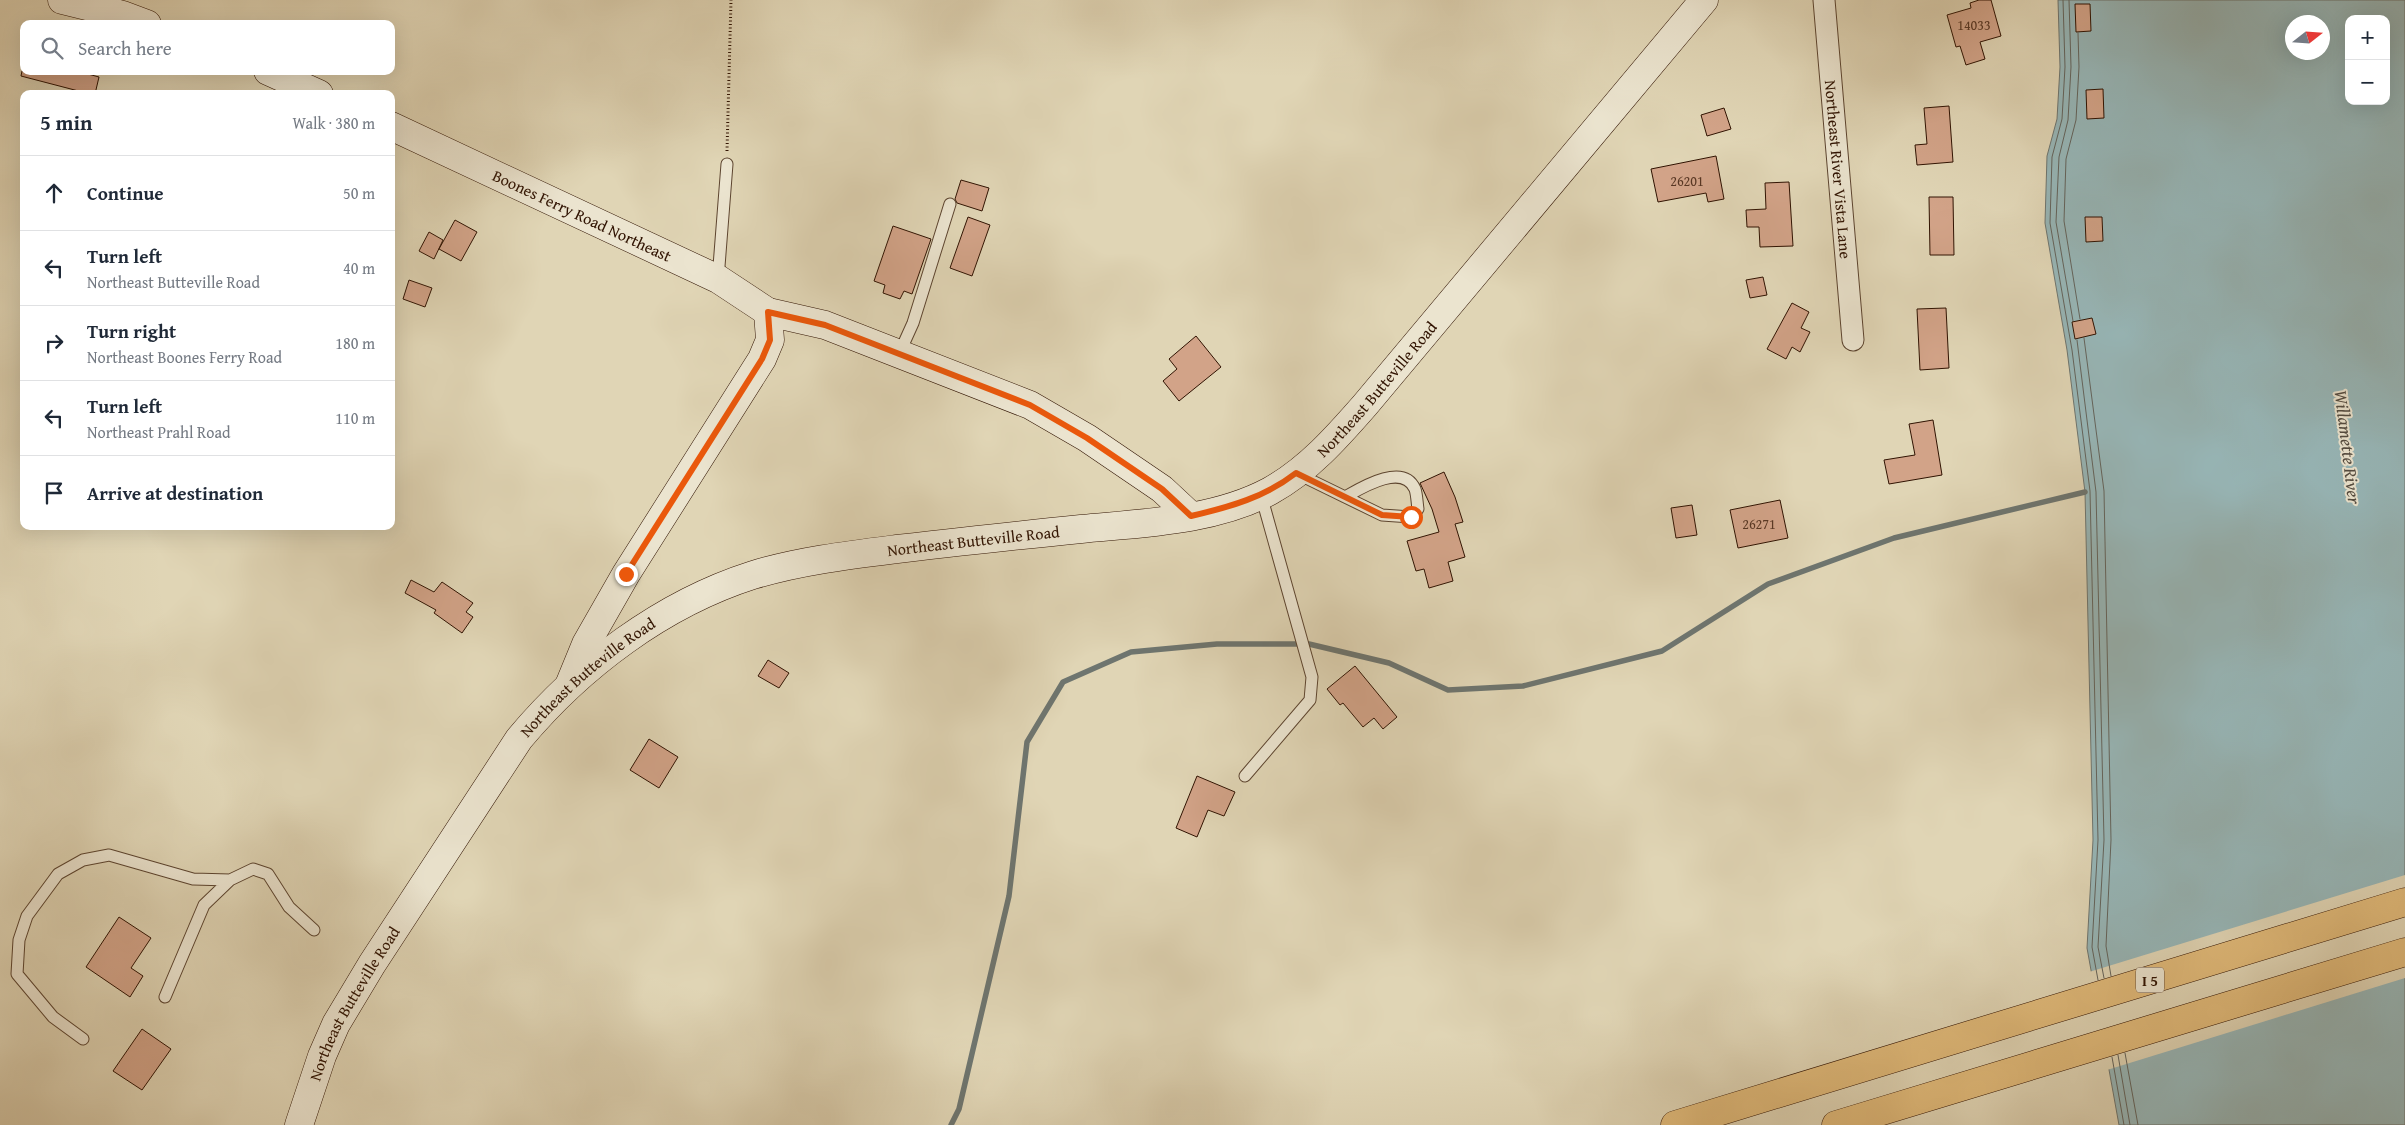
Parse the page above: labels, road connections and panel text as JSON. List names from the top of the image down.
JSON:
{
  "streets": {
    "highway": ["I 5"],
    "street": ["Northeast River Vista Lane", "Boones Ferry Road Northeast", "Northeast Butteville Road"]
  },
  "water": ["Willamette River"],
  "house_numbers": ["14033", "26201", "26271"],
  "north": "right",
  "page": {
    "map_buttons": ["+", "−"],
    "search": "Search here",
    "heading": ["5 min", "Walk · 380 m"],
    "list": [
      ["Continue", "50 m"],
      ["Turn left", "Northeast Butteville Road", "40 m"],
      ["Turn right", "Northeast Boones Ferry Road", "180 m"],
      ["Turn left", "Northeast Prahl Road", "110 m"],
      "Arrive at destination"
    ]
  }
}
